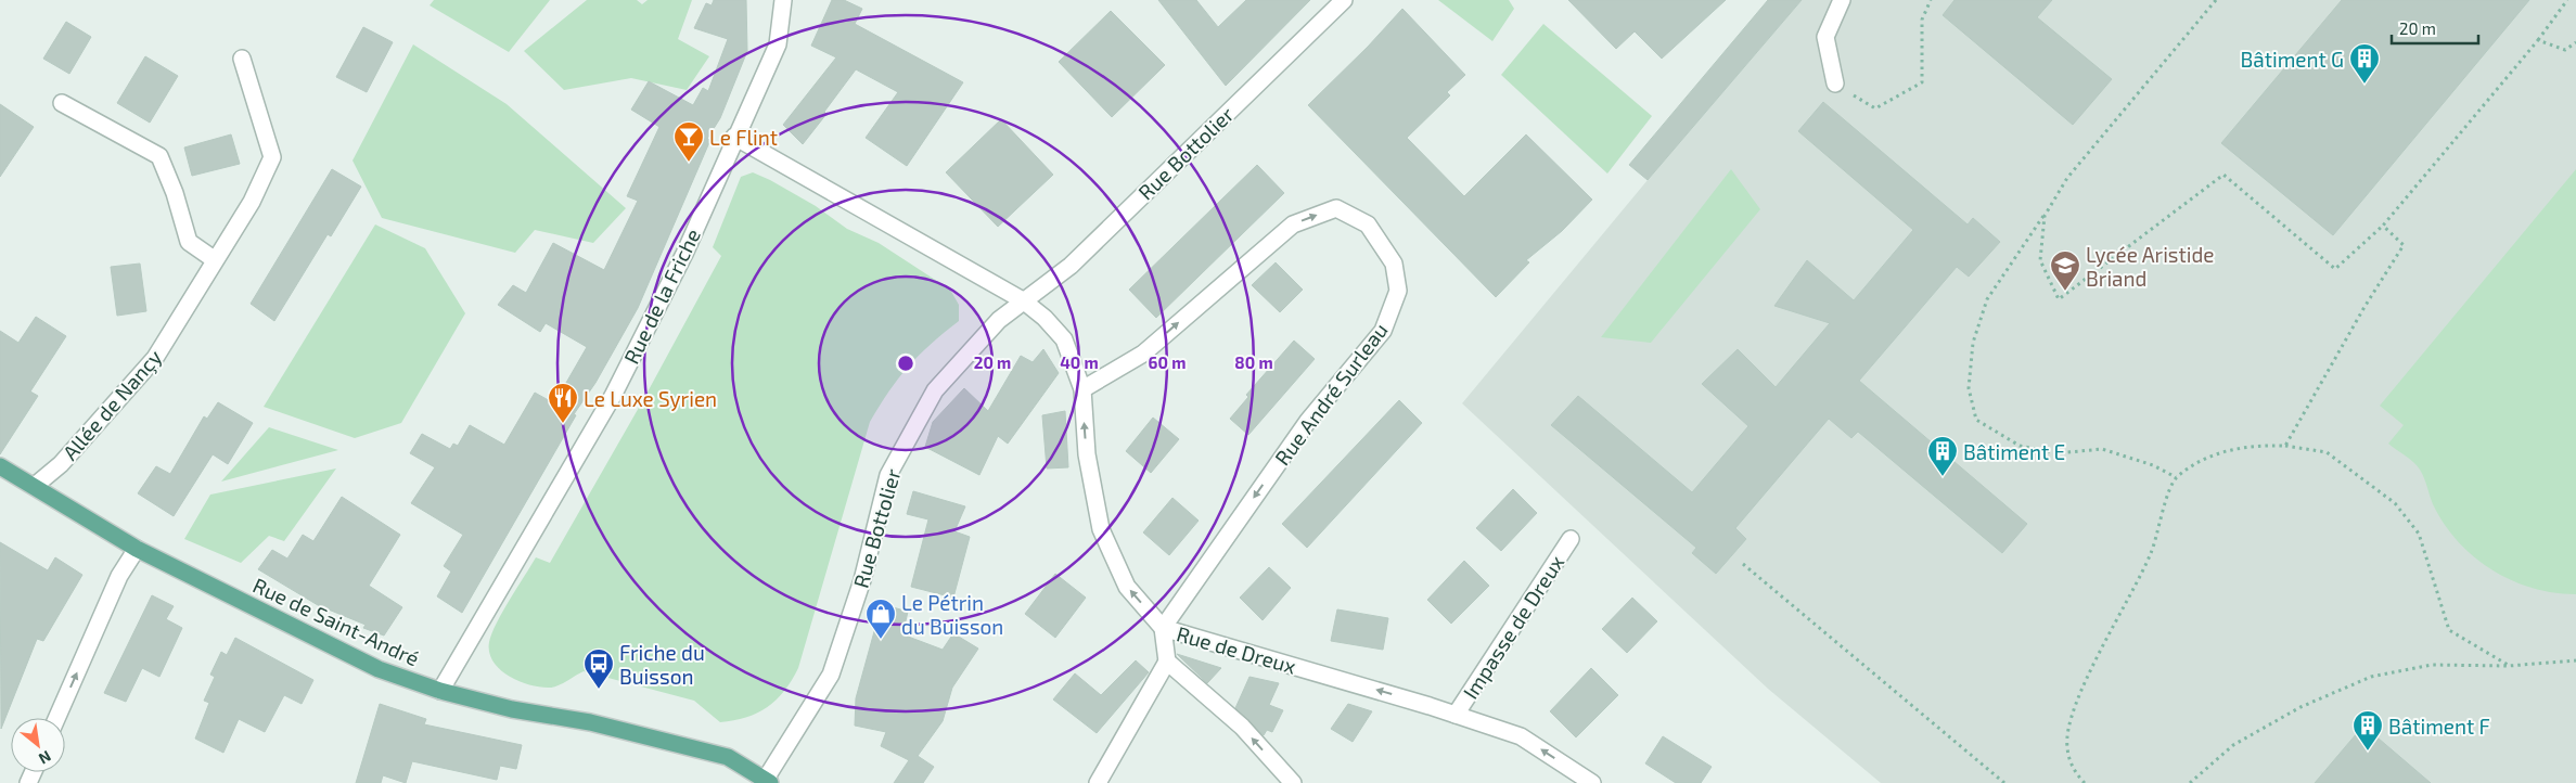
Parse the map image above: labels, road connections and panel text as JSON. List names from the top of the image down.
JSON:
{
  "streets": {
    "main road": ["Rue de Saint-André"],
    "street": [
      "Rue Bottolier",
      "Rue de la Friche",
      "Rue André Surleau",
      "Allée de Nançy",
      "Impasse de Dreux",
      "Rue de Dreux"
    ]
  },
  "crossings": [
    ["Rue Bottolier", "Rue de Saint-André"],
    ["Rue Bottolier", "Rue de Dreux"],
    ["Rue de la Friche", "Rue de Saint-André"],
    ["Rue André Surleau", "Rue de Dreux"],
    ["Allée de Nançy", "Rue de Saint-André"],
    ["Impasse de Dreux", "Rue de Dreux"]
  ],
  "one_way": ["Rue de Dreux"],
  "places": {
    "building": ["Bâtiment G", "Bâtiment E", "Bâtiment F"],
    "bar": ["Le Flint"],
    "school or university": ["Lycée Aristide Briand"],
    "restaurant": ["Le Luxe Syrien"],
    "shop": ["Le Pétrin du Buisson"],
    "bus stop": ["Friche du Buisson"]
  },
  "scale_bar": "20 m",
  "north": "bottom right",
  "rings": [
    "20 m",
    "40 m",
    "60 m",
    "80 m"
  ]
}
